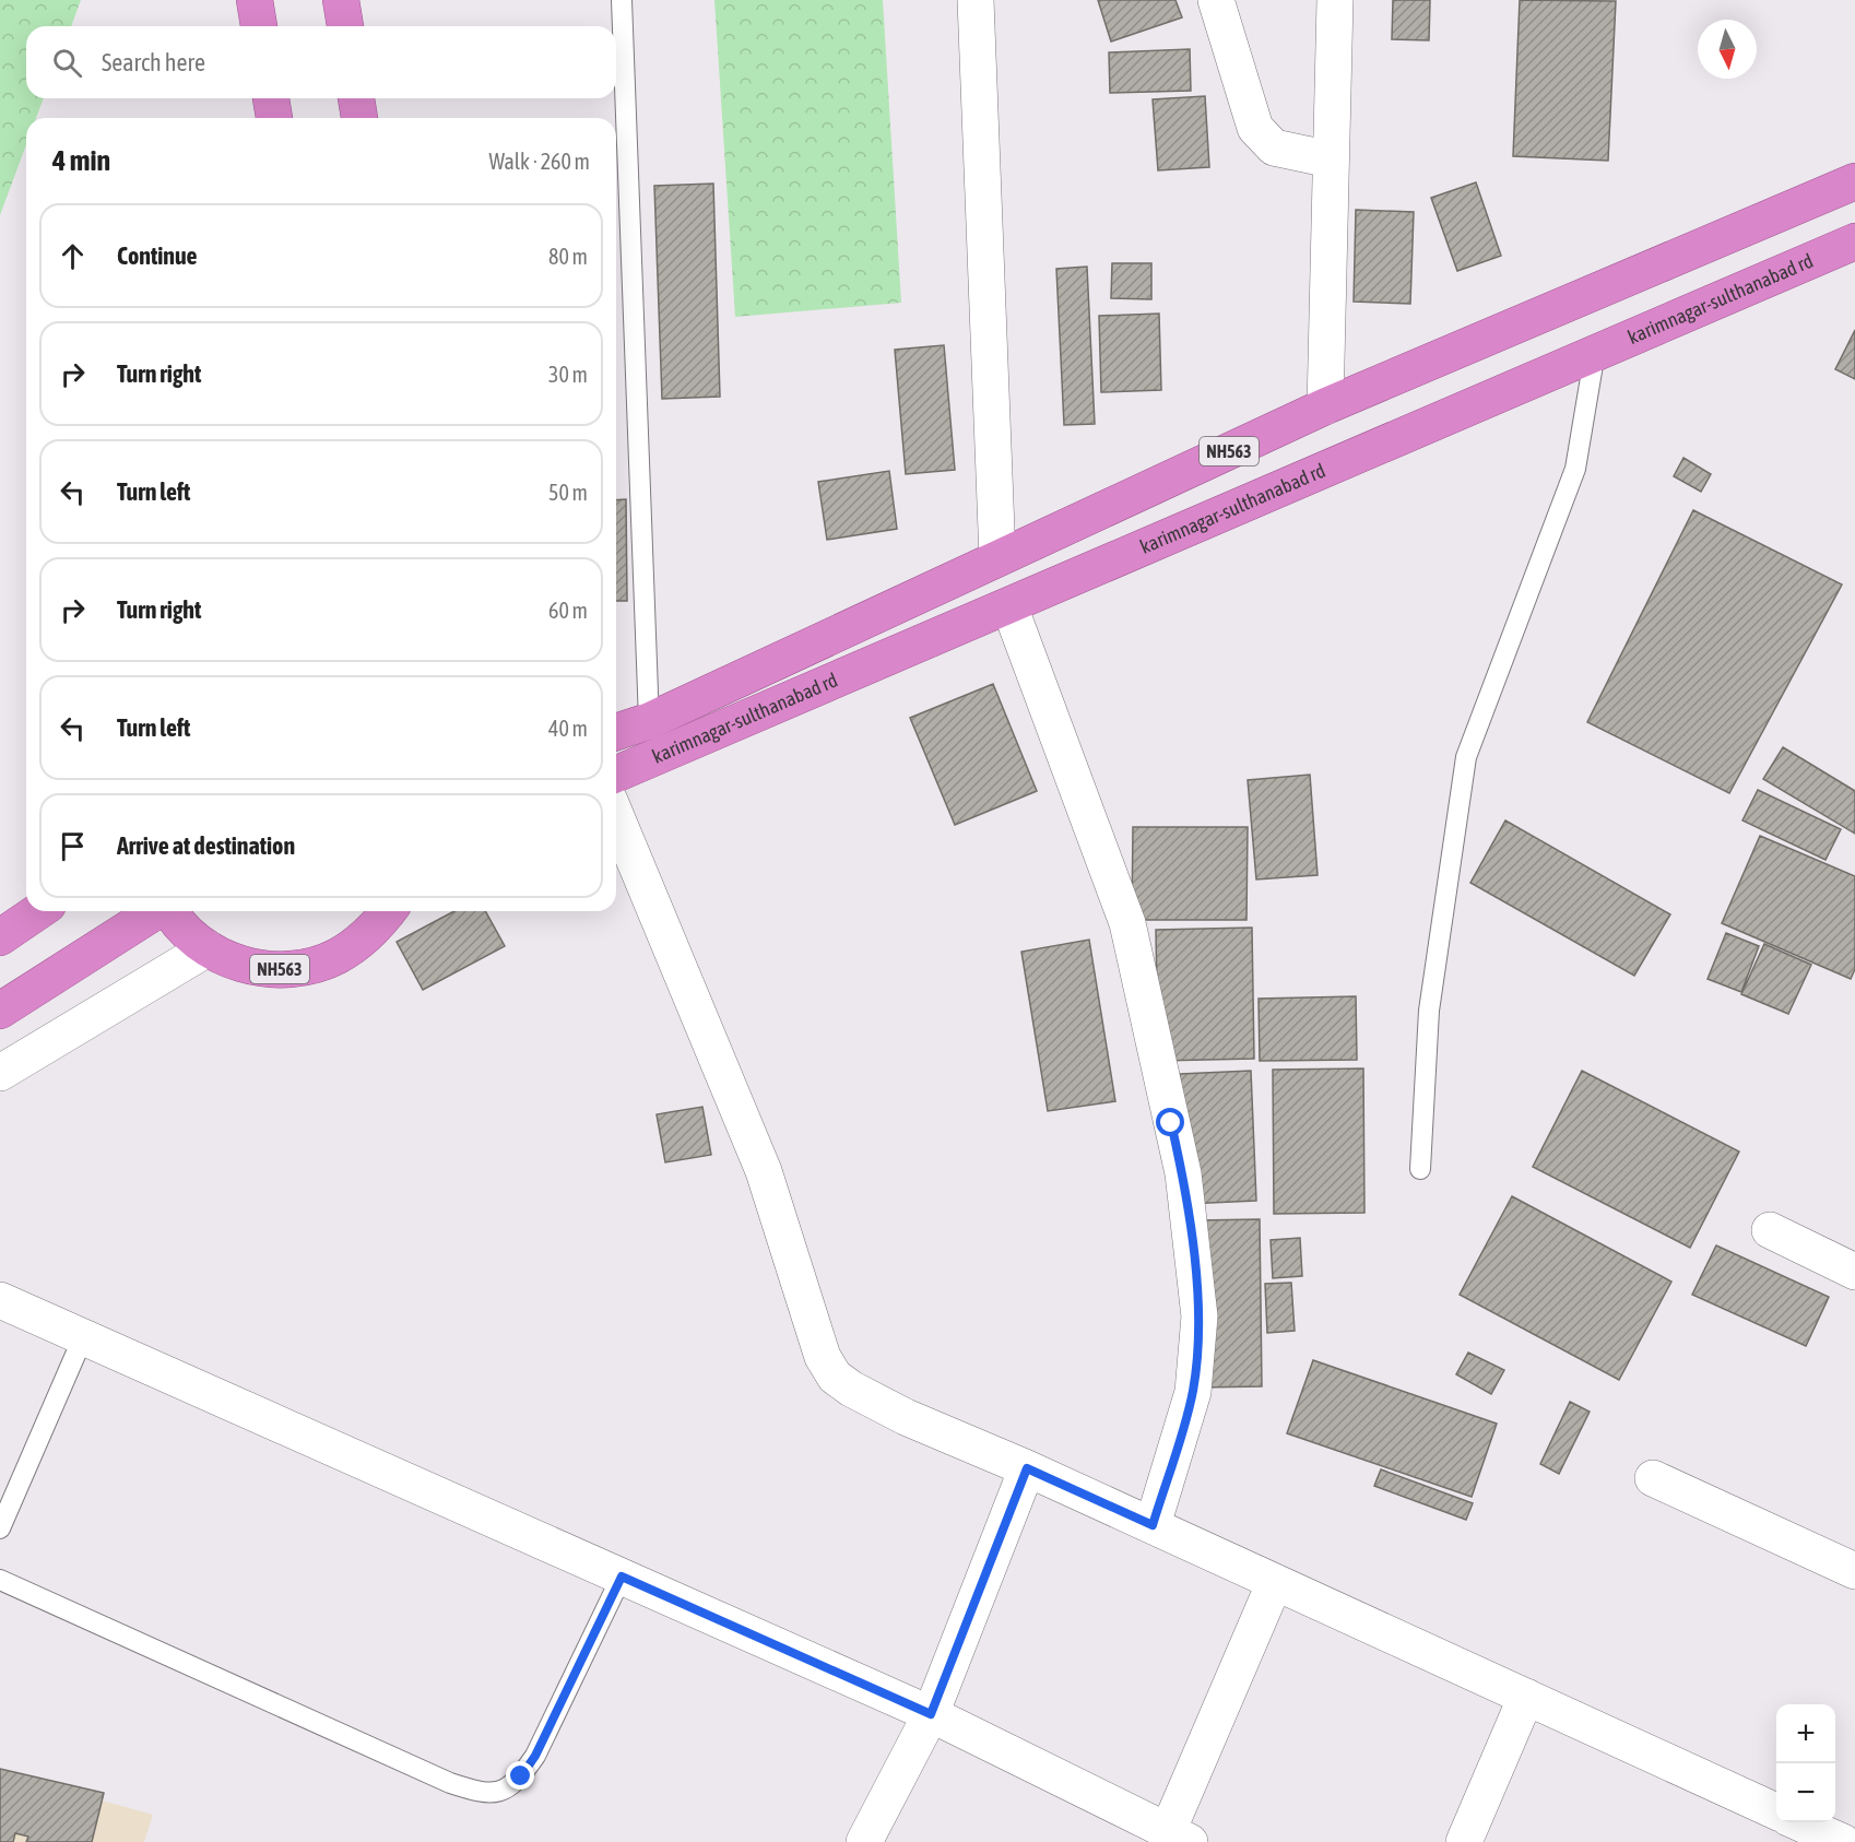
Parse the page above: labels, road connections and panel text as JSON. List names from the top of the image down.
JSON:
{
  "streets": {
    "highway": ["karimnagar-sulthanabad rd", "NH563"]
  },
  "north": "bottom",
  "page": {
    "search": "Search here",
    "heading": ["4 min", "Walk · 260 m"],
    "list": [
      ["Continue", "80 m"],
      ["Turn right", "30 m"],
      ["Turn left", "50 m"],
      ["Turn right", "60 m"],
      ["Turn left", "40 m"],
      "Arrive at destination"
    ],
    "map_buttons": ["+", "−"]
  }
}
